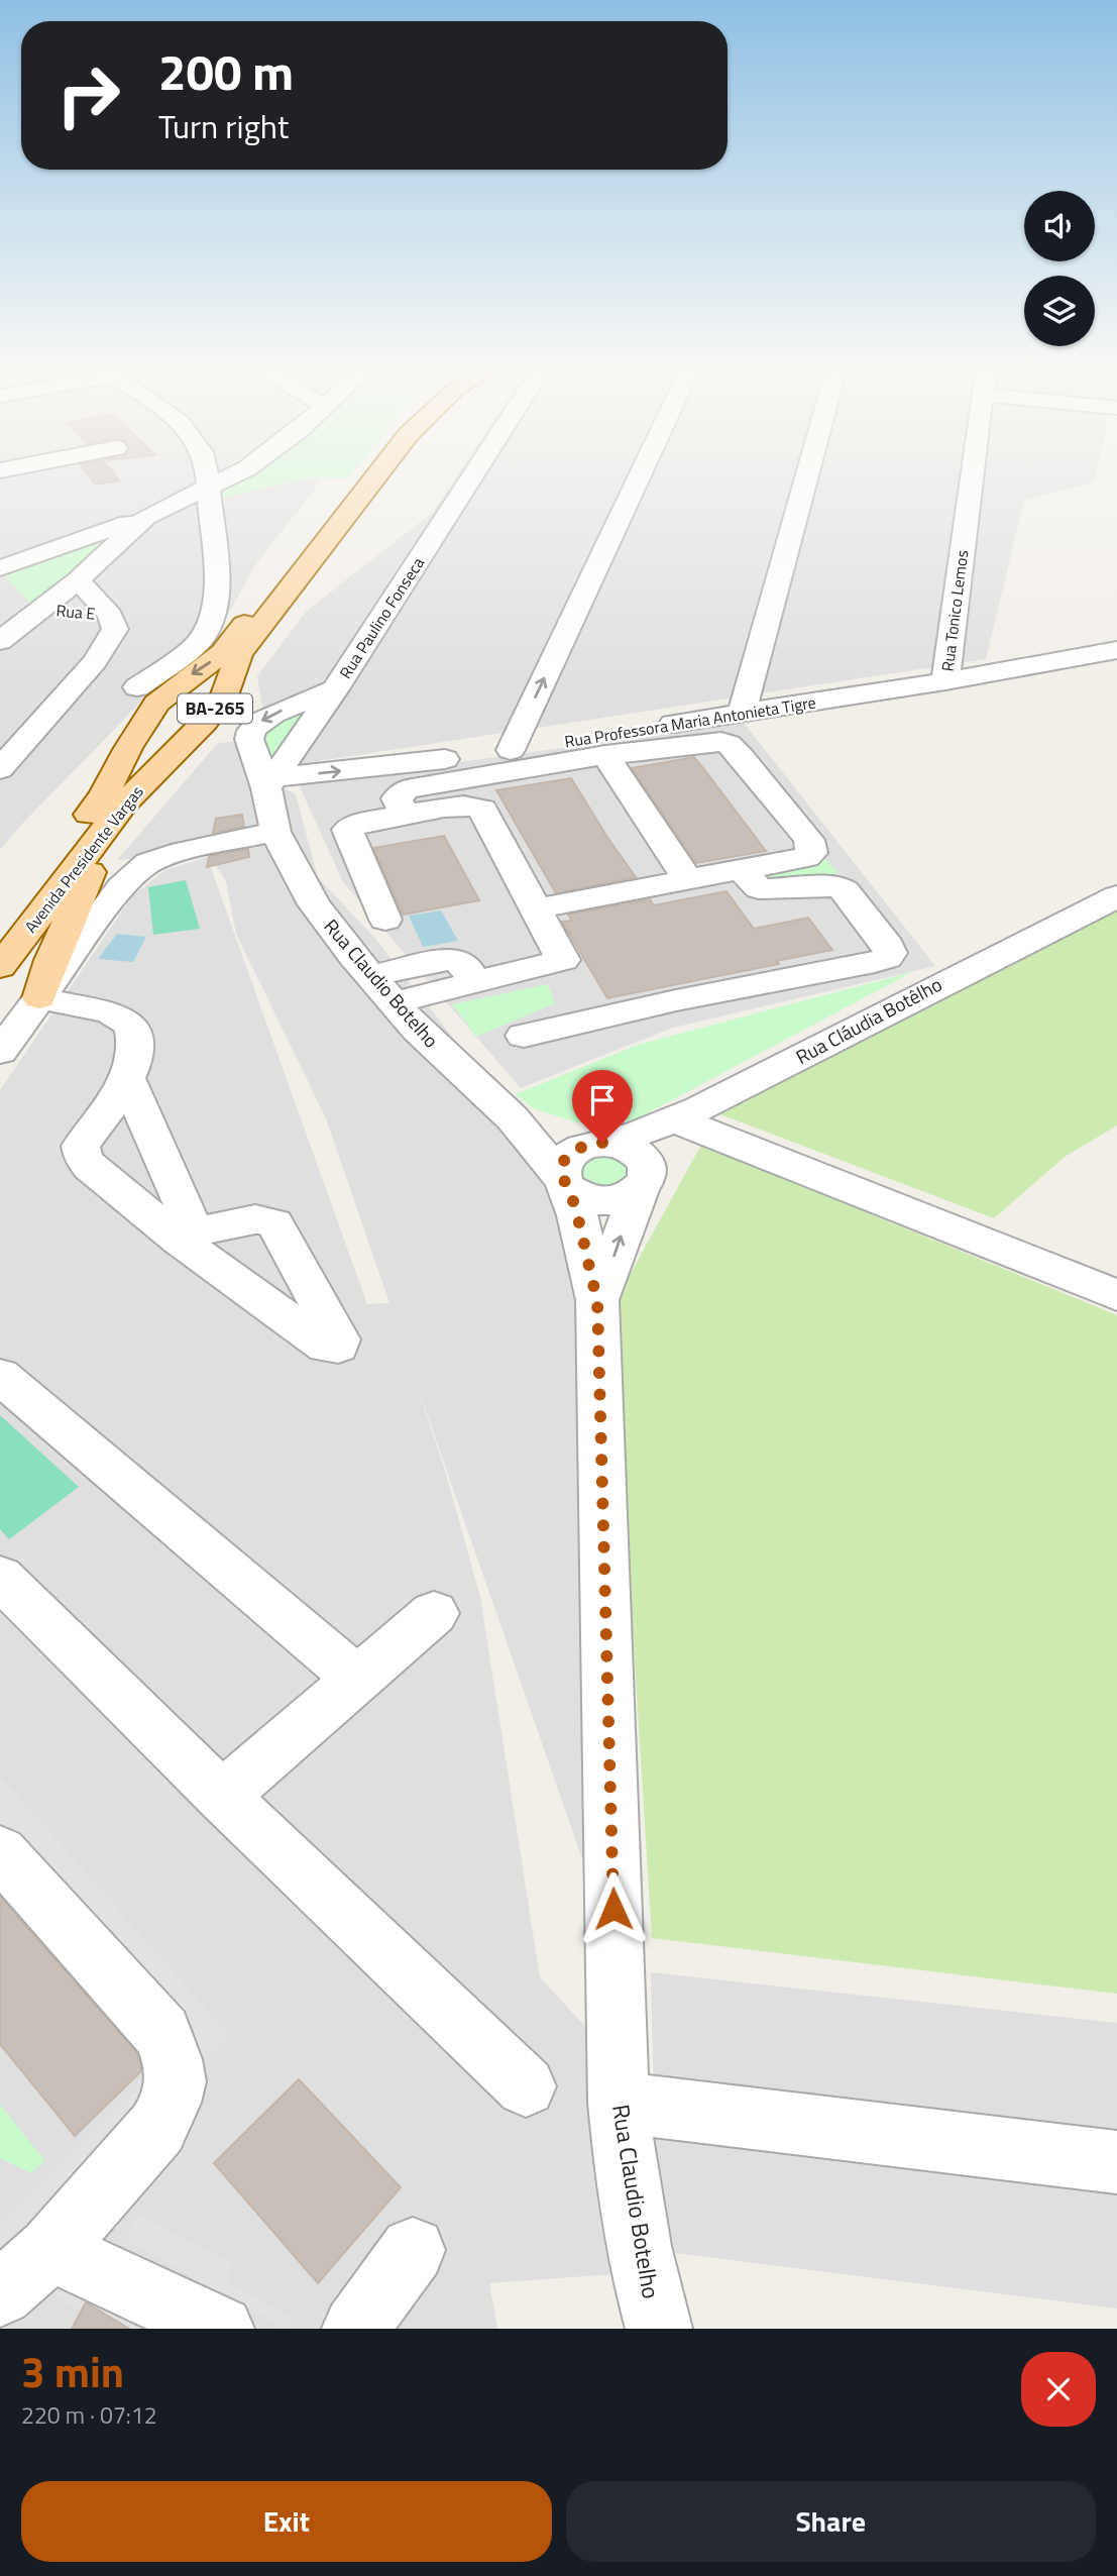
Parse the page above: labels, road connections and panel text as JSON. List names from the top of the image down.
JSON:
{
  "streets": {
    "main road": ["BA-265", "Avenida Presidente Vargas"],
    "street": [
      "Rua Tonico Lemos",
      "Rua E",
      "Rua Paulino Fonseca",
      "Rua Professora Maria Antonieta Tigre",
      "Rua Claudio Botelho",
      "Rua Cláudia Botêlho"
    ]
  },
  "crossings": [
    ["Rua Tonico Lemos", "Rua Professora Maria Antonieta Tigre"],
    ["Rua Paulino Fonseca", "Rua Professora Maria Antonieta Tigre"],
    ["Rua Paulino Fonseca", "Rua Claudio Botelho"],
    ["Rua Professora Maria Antonieta Tigre", "Rua Claudio Botelho"],
    ["Rua Claudio Botelho", "Rua Cláudia Botêlho"]
  ],
  "page": {
    "turn": ["200 m", "Turn right"],
    "heading": ["3 min", "220 m · 07:12"],
    "buttons": ["Exit", "Share"]
  }
}
